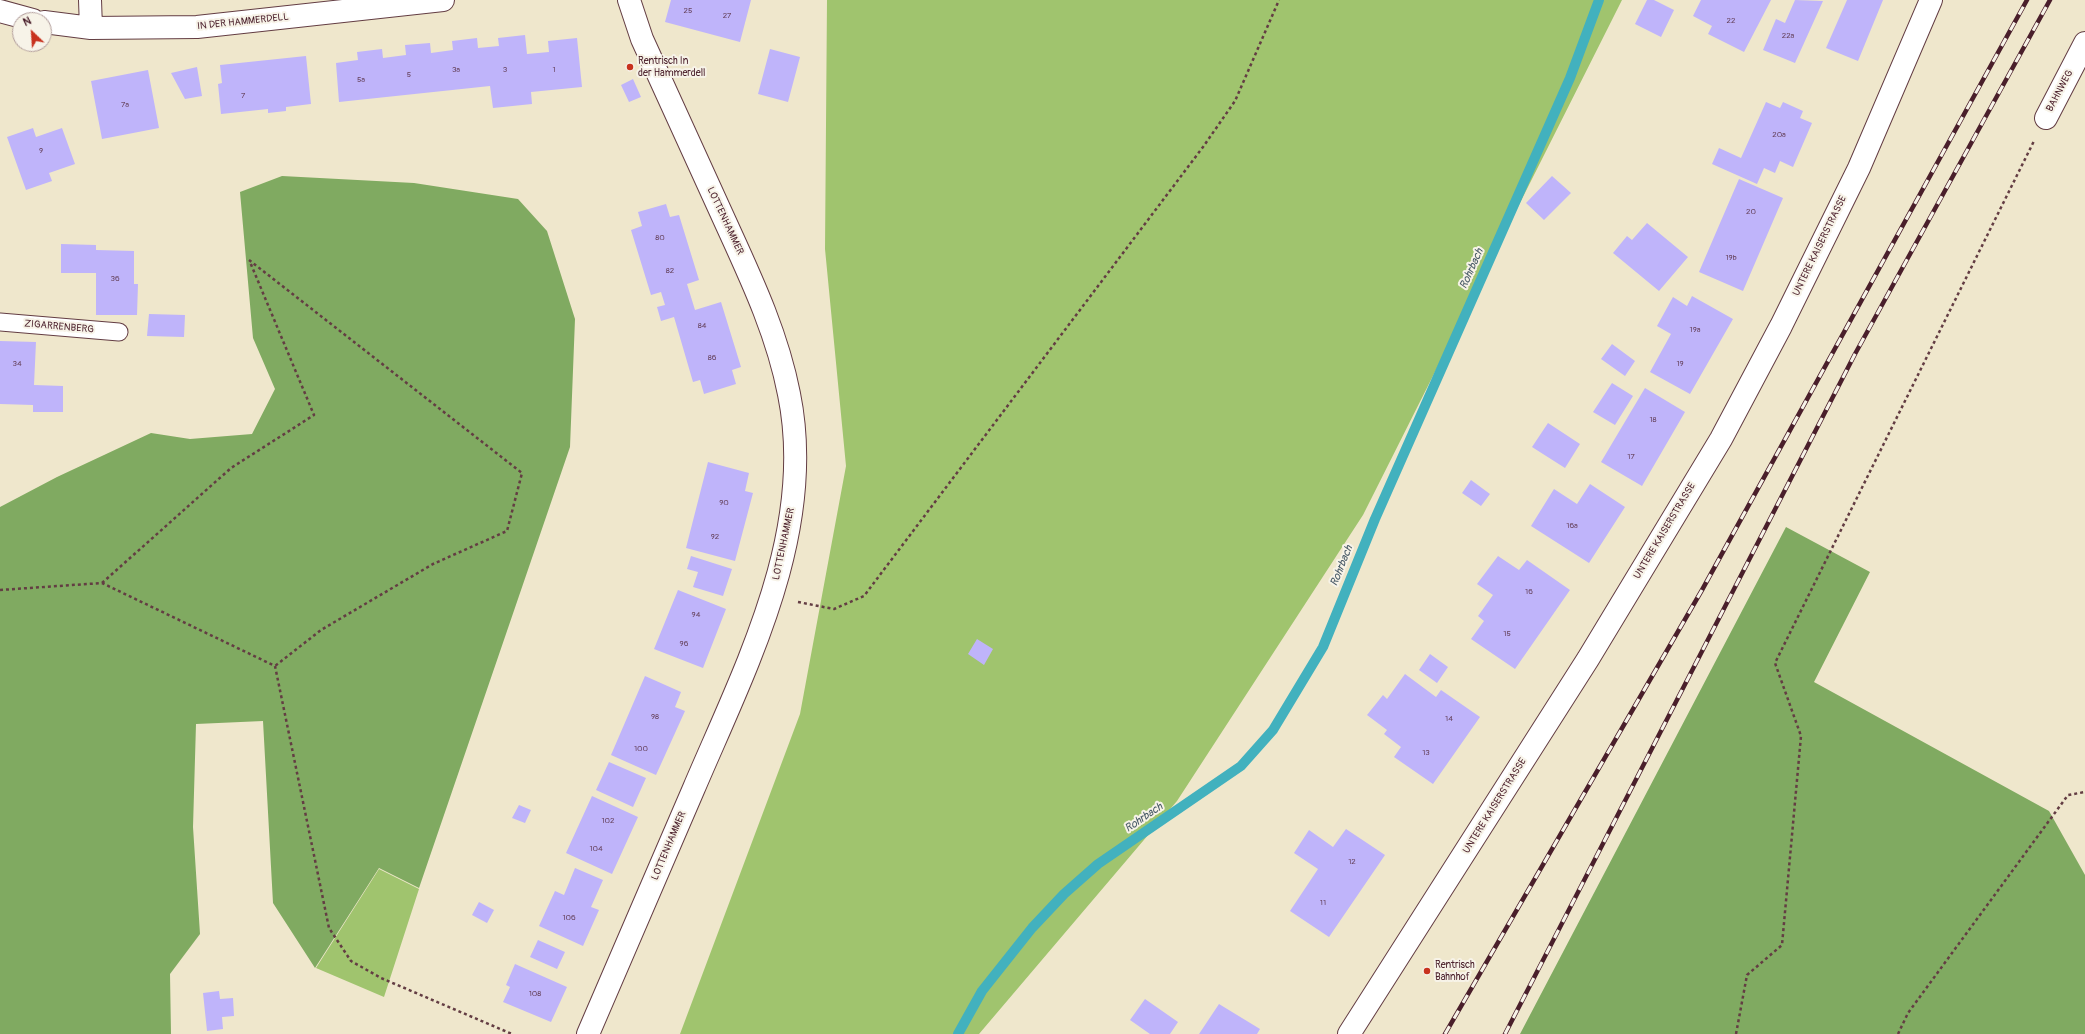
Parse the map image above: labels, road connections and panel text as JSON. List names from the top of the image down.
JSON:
{
  "streets": {
    "street": [
      "IN DER HAMMERDELL",
      "BAHNWEG",
      "LOTTENHAMMER",
      "UNTERE KAISERSTRASSE"
    ],
    "lane": ["ZIGARRENBERG"]
  },
  "water": ["Rohrbach"],
  "places": ["Rentrisch In der Hammerdell", "Rentrisch Bahnhof"],
  "house_numbers": [
    "25",
    "27",
    "22",
    "22a",
    "3a",
    "3",
    "1",
    "5",
    "5a",
    "7",
    "7a",
    "20a",
    "9",
    "20",
    "80",
    "19b",
    "82",
    "36",
    "84",
    "19a",
    "86",
    "34",
    "19",
    "18",
    "17",
    "90",
    "16a",
    "92",
    "16",
    "94",
    "15",
    "96",
    "98",
    "14",
    "100",
    "13",
    "102",
    "104",
    "12",
    "11",
    "106",
    "108"
  ],
  "north": "top left"
}
